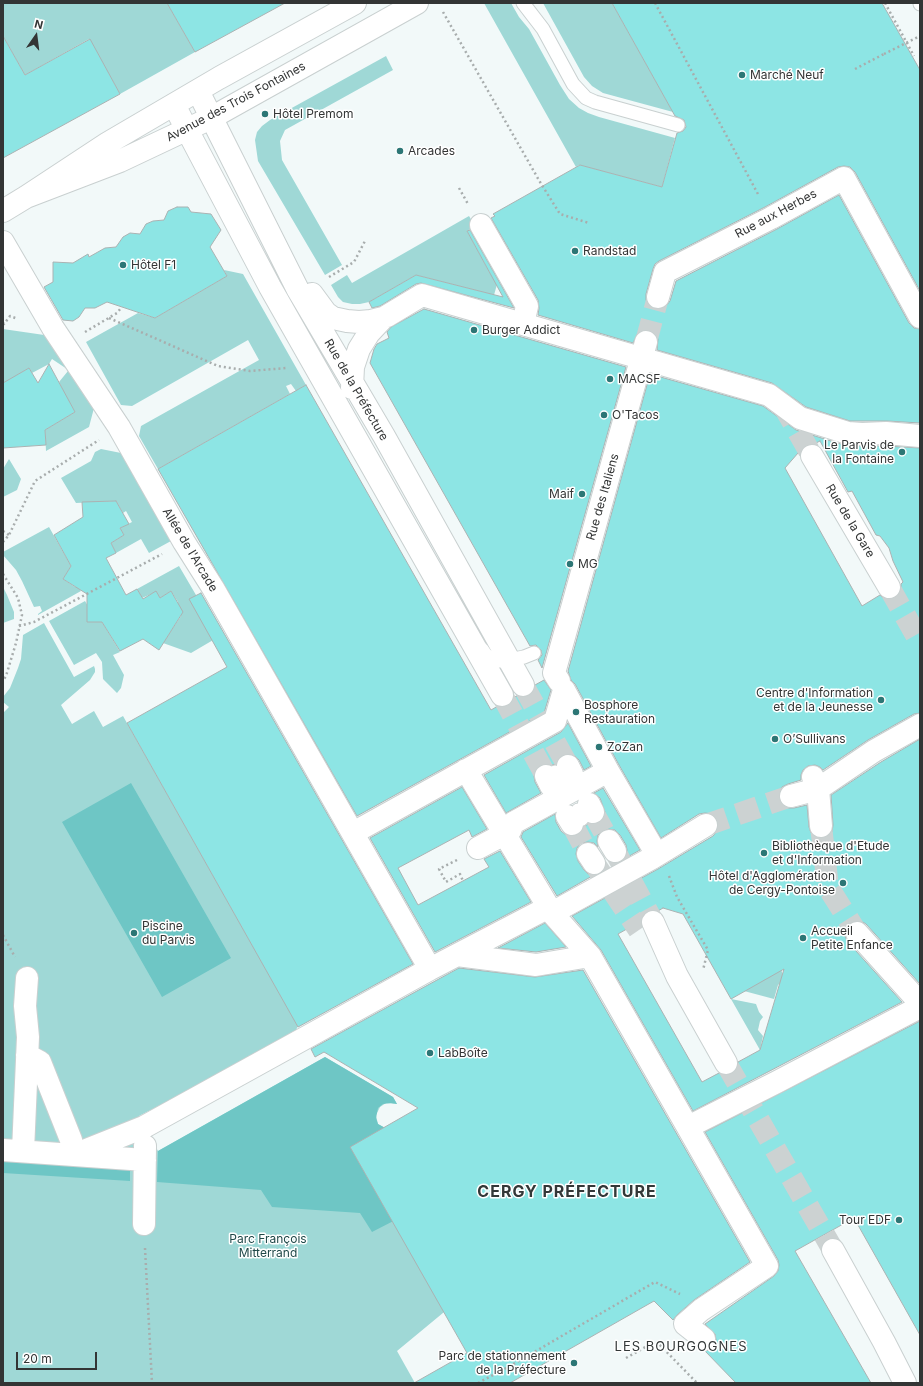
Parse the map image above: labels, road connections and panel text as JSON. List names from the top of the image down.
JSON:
{
  "streets": {
    "street": [
      "Avenue des Trois Fontaines",
      "Rue aux Herbes",
      "Rue de la Préfecture",
      "Rue des Italiens",
      "Rue de la Gare",
      "Allée de l'Arcade"
    ]
  },
  "crossings": [
    ["Avenue des Trois Fontaines", "Rue de la Préfecture"]
  ],
  "districts": ["CERGY PRÉFECTURE", "LES BOURGOGNES"],
  "parks": ["Parc François Mitterrand"],
  "places": [
    "Marché Neuf",
    "Hôtel Premom",
    "Arcades",
    "Randstad",
    "Hôtel F1",
    "Burger Addict",
    "MACSF",
    "O'Tacos",
    "Le Parvis de la Fontaine",
    "Maif",
    "MG",
    "Centre d'Information et de la Jeunesse",
    "Bosphore Restauration",
    "O’Sullivans",
    "ZoZan",
    "Bibliothèque d'Etude et d'Information",
    "Hôtel d'Agglomération de Cergy-Pontoise",
    "Piscine du Parvis",
    "Accueil Petite Enfance",
    "LabBoîte",
    "Tour EDF",
    "Parc de stationnement de la Préfecture"
  ],
  "scale_bar": "20 m",
  "north": "top"
}
